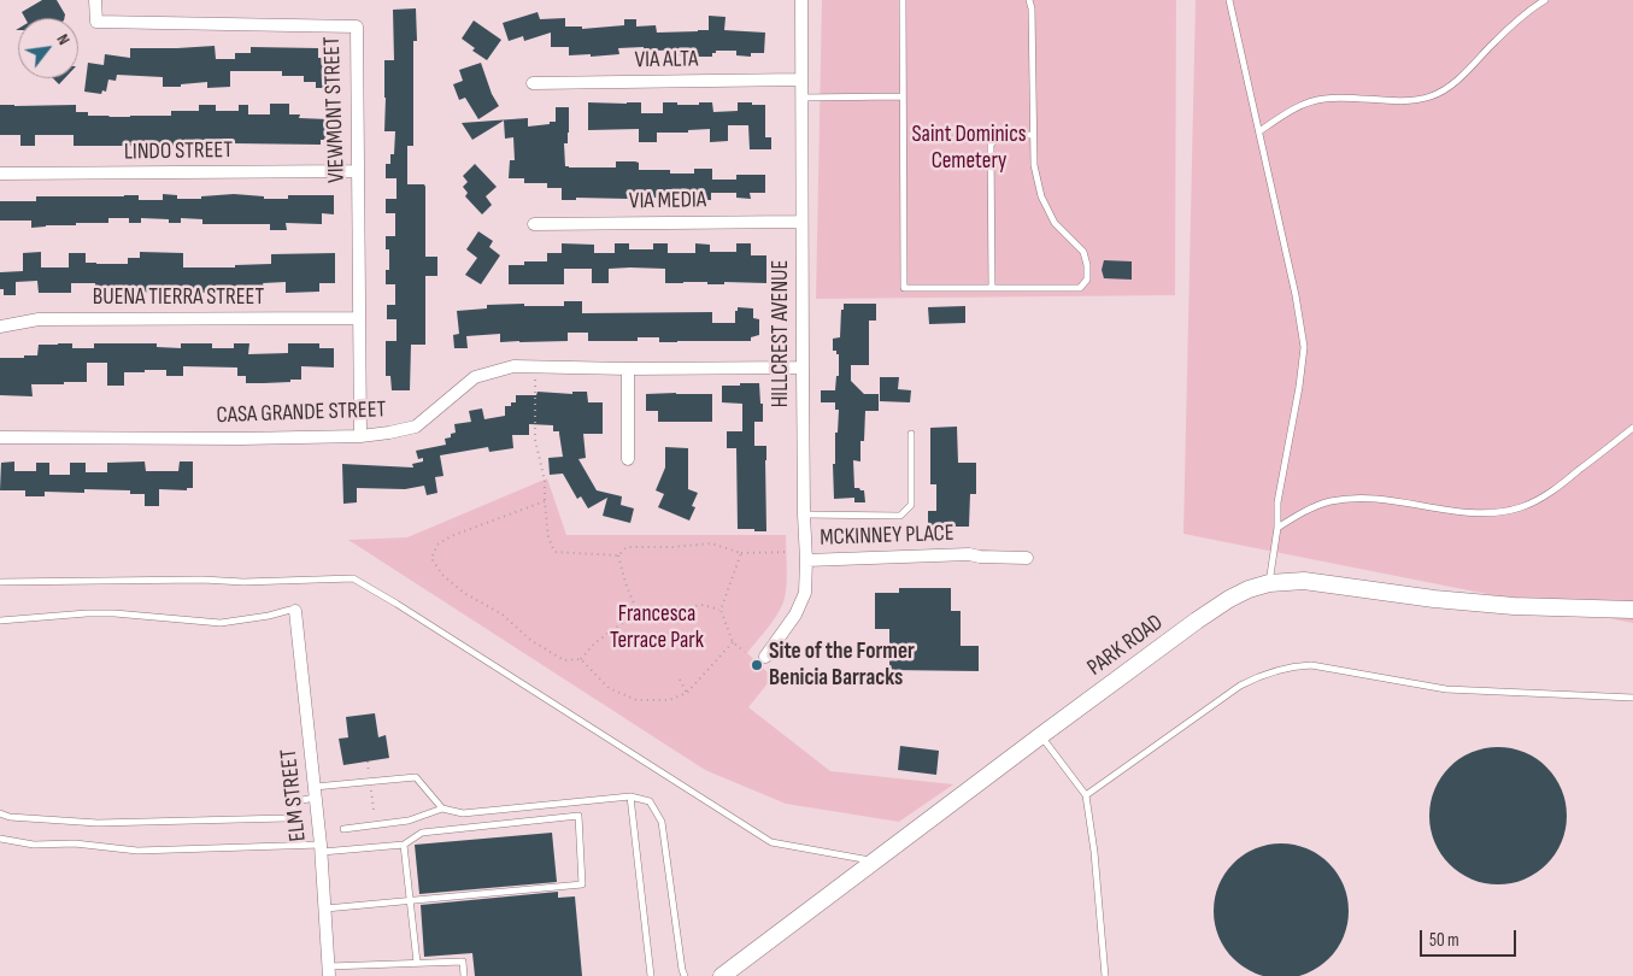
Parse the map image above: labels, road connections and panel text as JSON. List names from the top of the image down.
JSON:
{
  "streets": {
    "street": [
      "VIA ALTA",
      "VIEWMONT STREET",
      "LINDO STREET",
      "VIA MEDIA",
      "BUENA TIERRA STREET",
      "HILLCREST AVENUE",
      "CASA GRANDE STREET",
      "MCKINNEY PLACE",
      "PARK ROAD",
      "ELM STREET"
    ]
  },
  "crossings": [
    ["VIA ALTA", "HILLCREST AVENUE"],
    ["VIEWMONT STREET", "LINDO STREET"],
    ["VIEWMONT STREET", "BUENA TIERRA STREET"],
    ["VIEWMONT STREET", "CASA GRANDE STREET"],
    ["VIA MEDIA", "HILLCREST AVENUE"],
    ["HILLCREST AVENUE", "CASA GRANDE STREET"],
    ["HILLCREST AVENUE", "MCKINNEY PLACE"]
  ],
  "parks": ["Saint Dominics Cemetery", "Francesca Terrace Park"],
  "places": ["Site of the Former Benicia Barracks"],
  "scale_bar": "50 m",
  "north": "top right"
}
